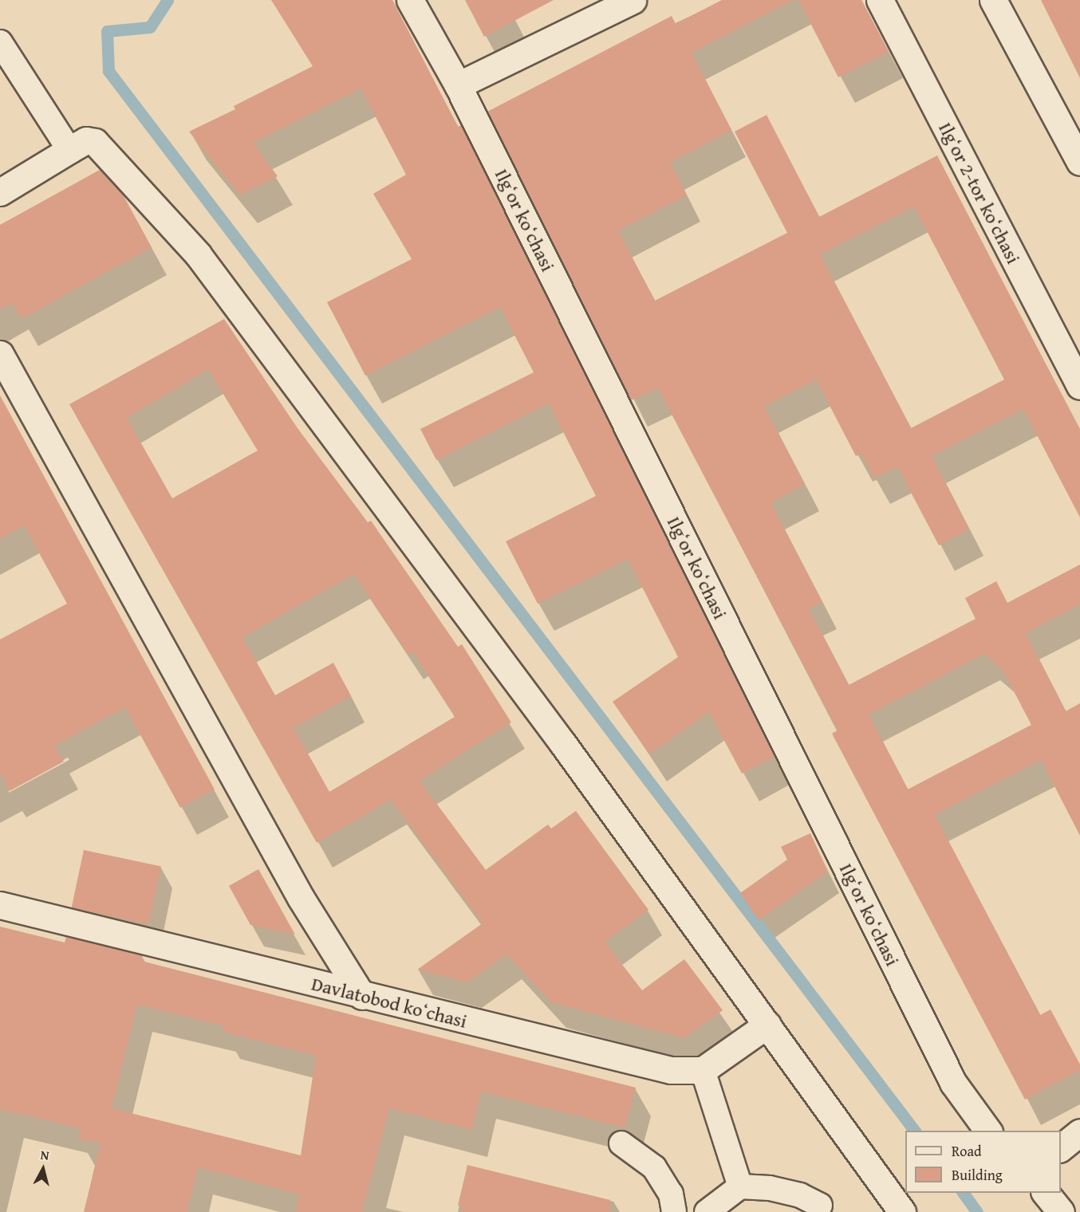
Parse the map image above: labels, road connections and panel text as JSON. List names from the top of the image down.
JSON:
{
  "streets": {
    "street": ["Ilgʻor 2-tor koʻchasi", "Ilgʻor koʻchasi", "Davlatobod koʻchasi"]
  },
  "legend": ["Road", "Building"],
  "north": "top"
}
